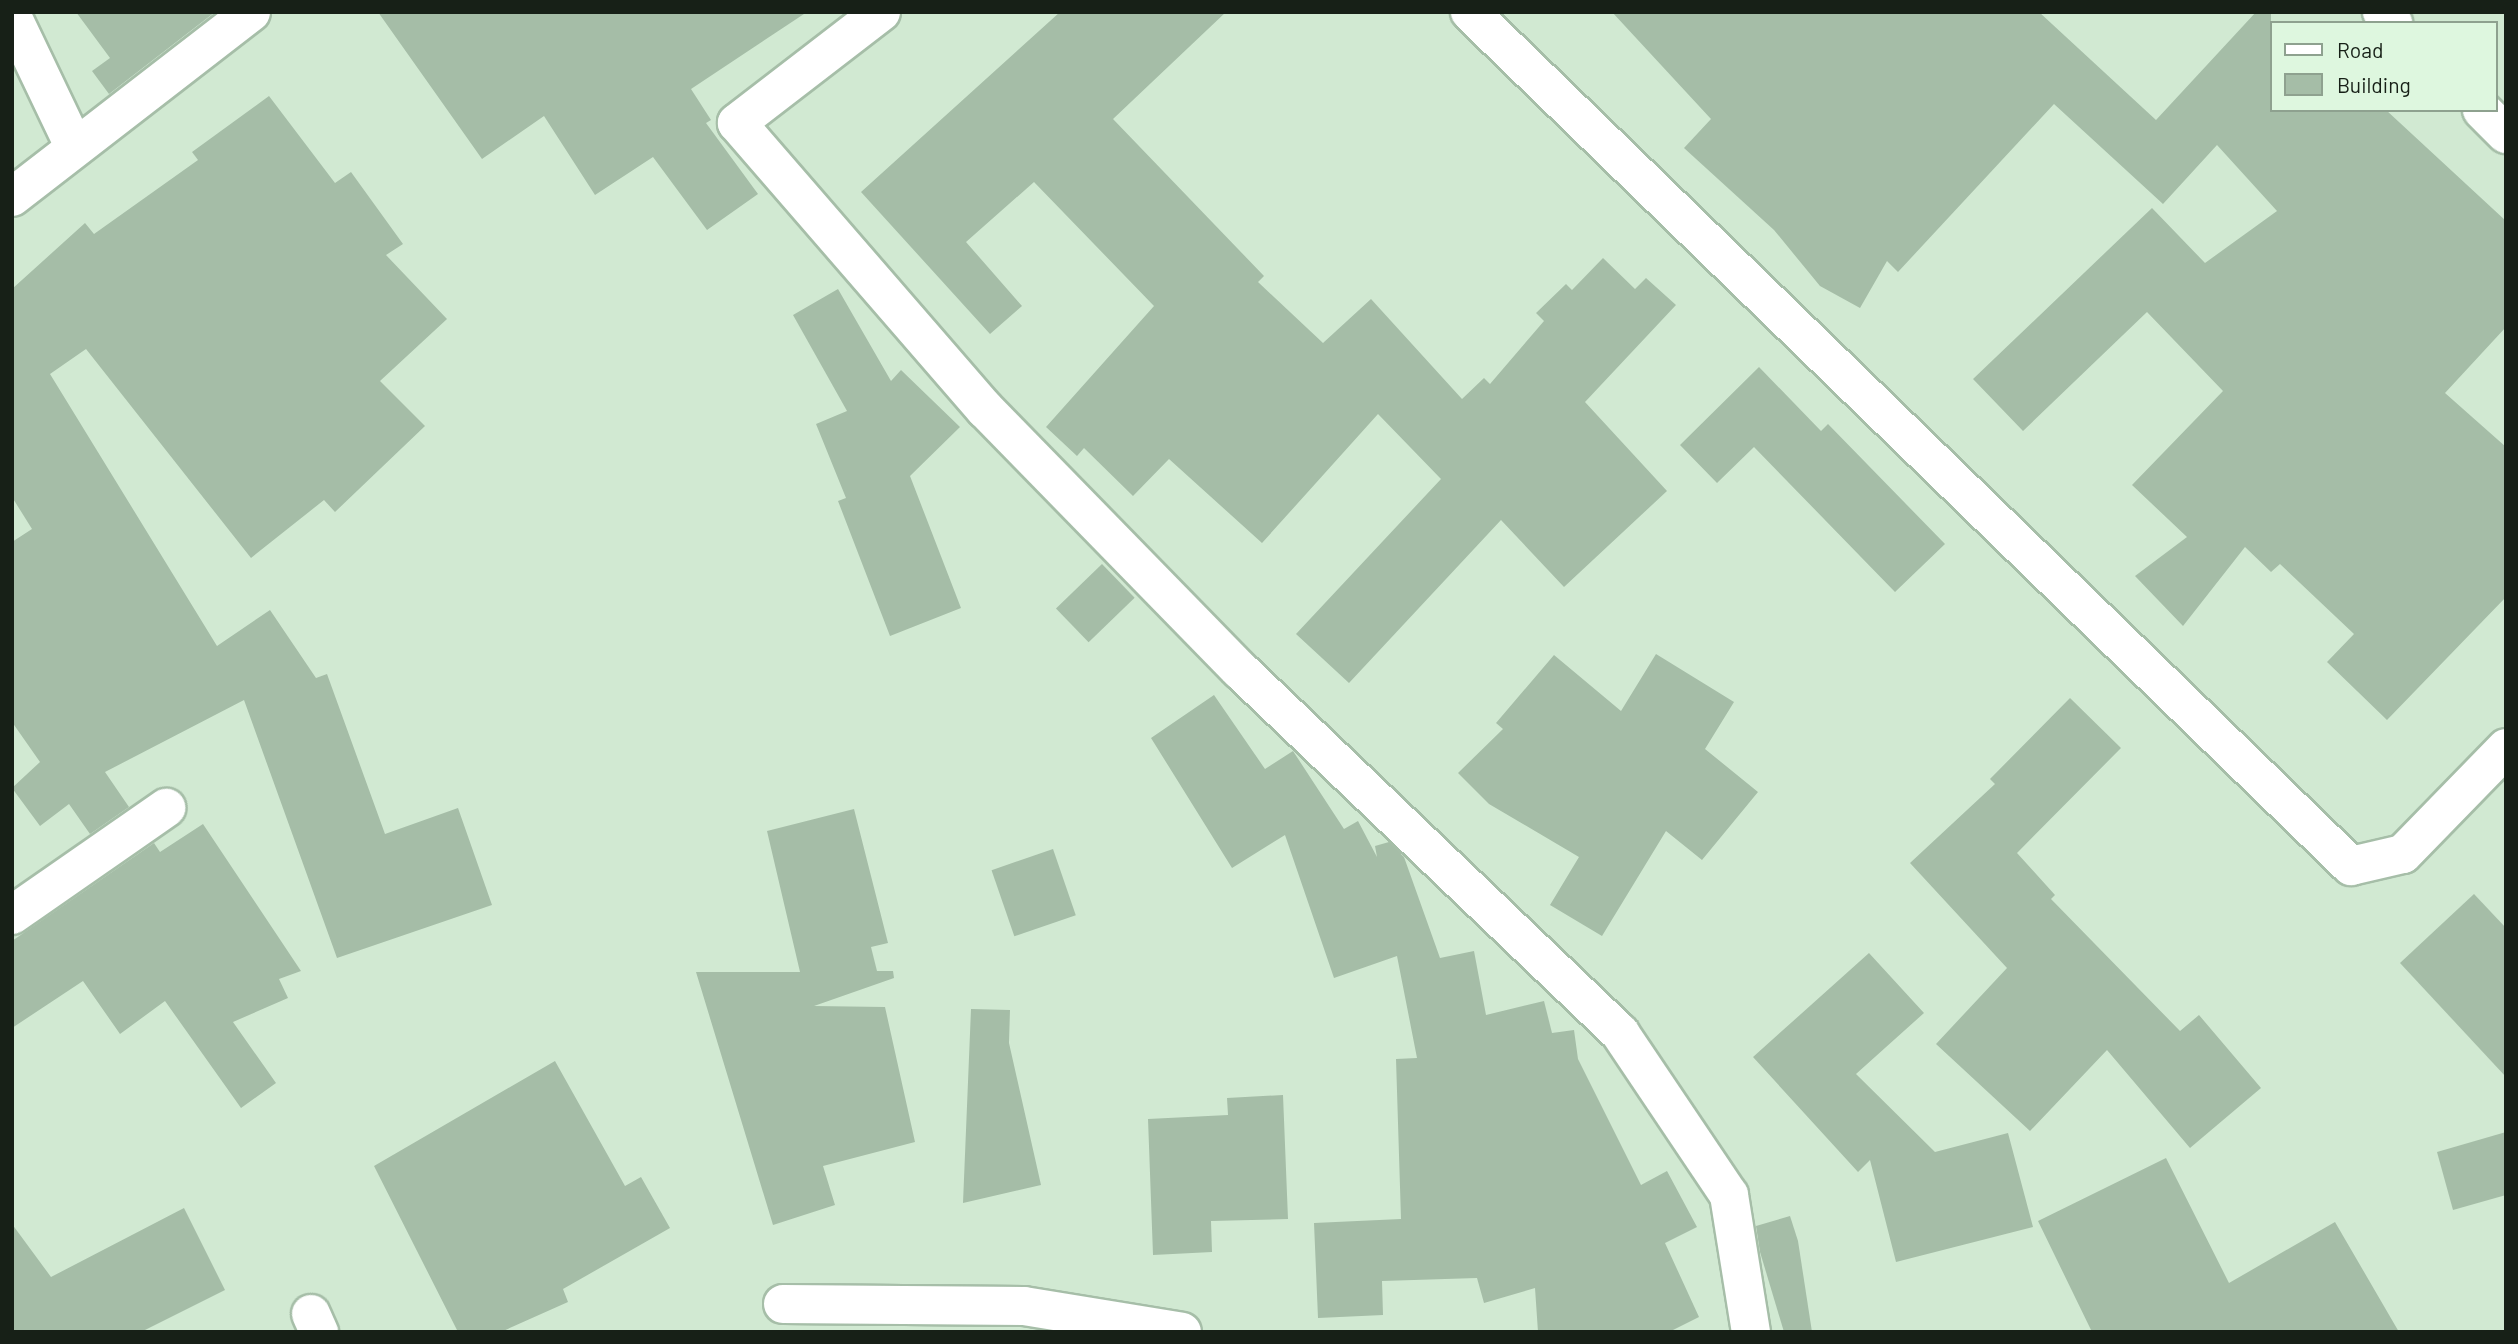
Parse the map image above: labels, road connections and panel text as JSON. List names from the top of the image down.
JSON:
{
  "legend": ["Road", "Building"]
}
